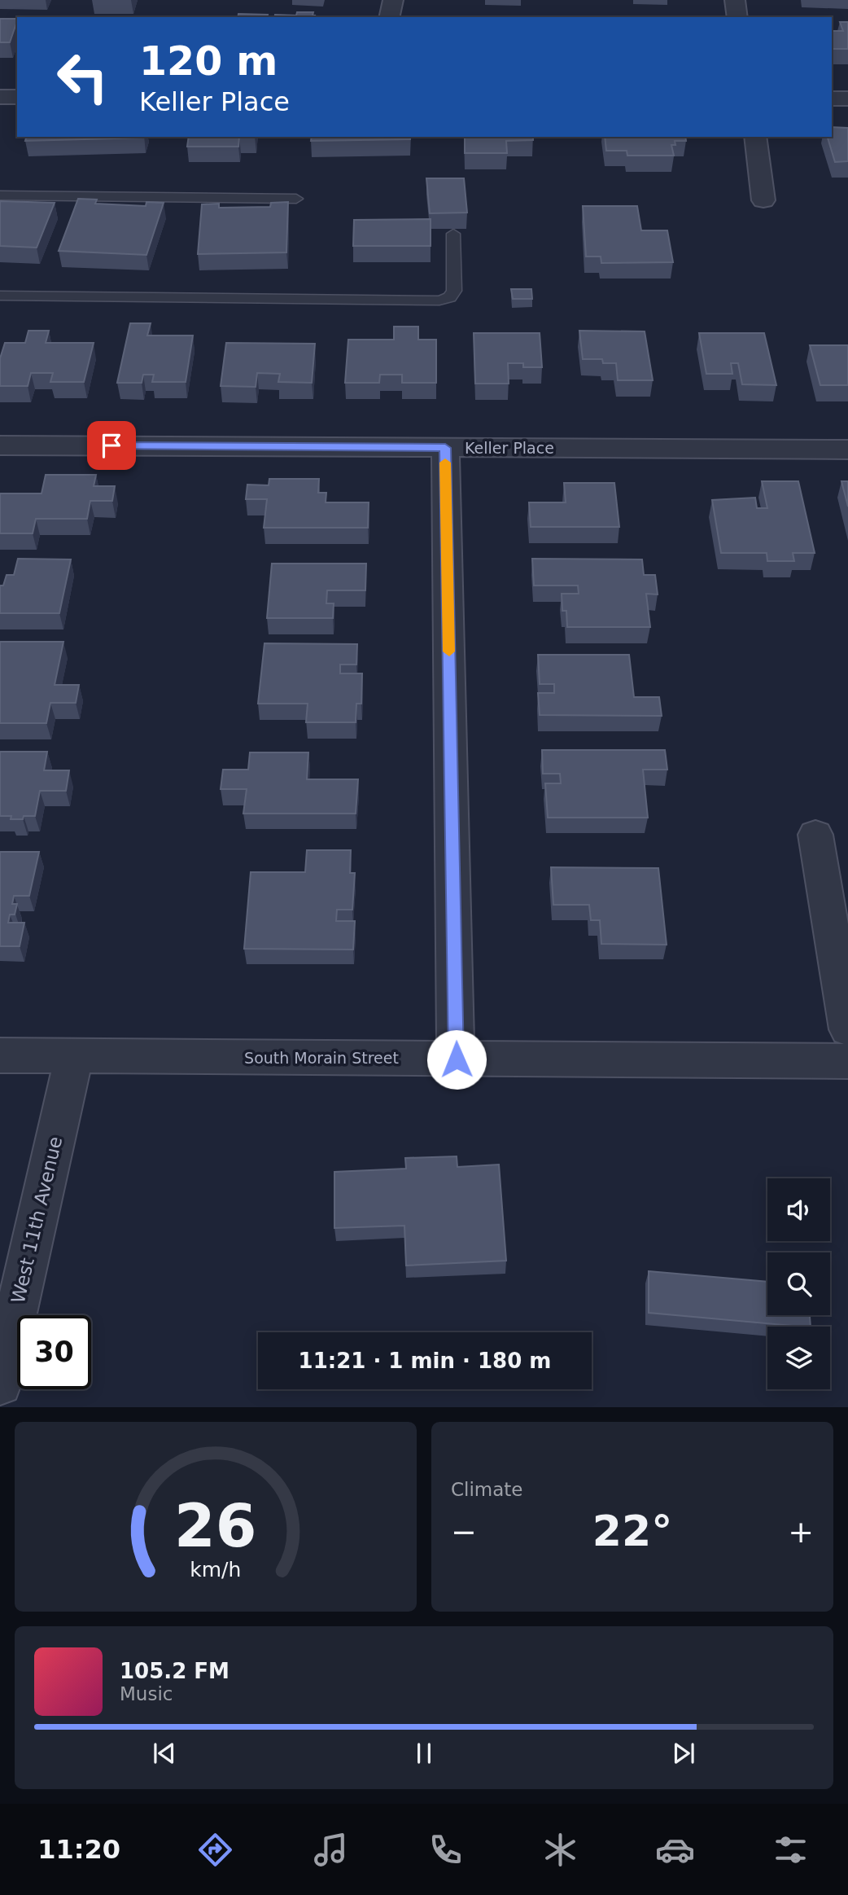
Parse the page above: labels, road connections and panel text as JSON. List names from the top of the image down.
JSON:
{
  "streets": {
    "street": ["Keller Place", "South Morain Street", "West 11th Avenue"]
  },
  "crossings": [
    ["South Morain Street", "West 11th Avenue"]
  ],
  "page": {
    "turn": ["120 m", "Keller Place"],
    "limit": "30",
    "trip": "11:21 · 1 min · 180 m",
    "tile": "Climate",
    "heat": ["−", "22°", "+"],
    "song": ["105.2 FM", "Music"],
    "tabs": "11:20",
    "gauge": ["26", "km/h"]
  }
}
